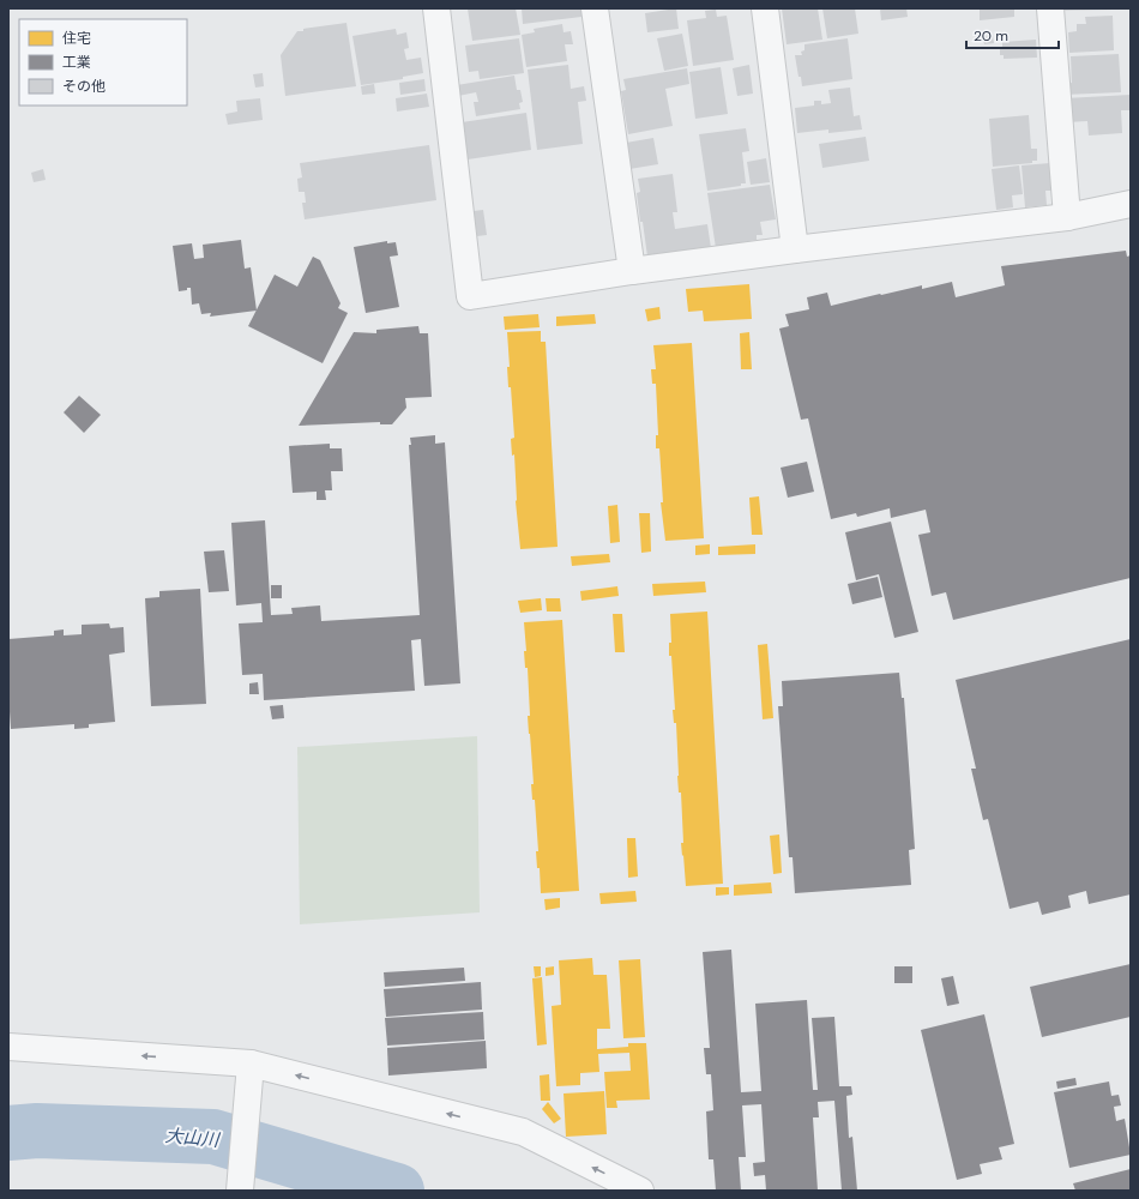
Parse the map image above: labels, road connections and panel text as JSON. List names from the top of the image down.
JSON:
{
  "water": ["大山川"],
  "legend": ["住宅", "工業", "その他"],
  "scale_bar": "20 m"
}
